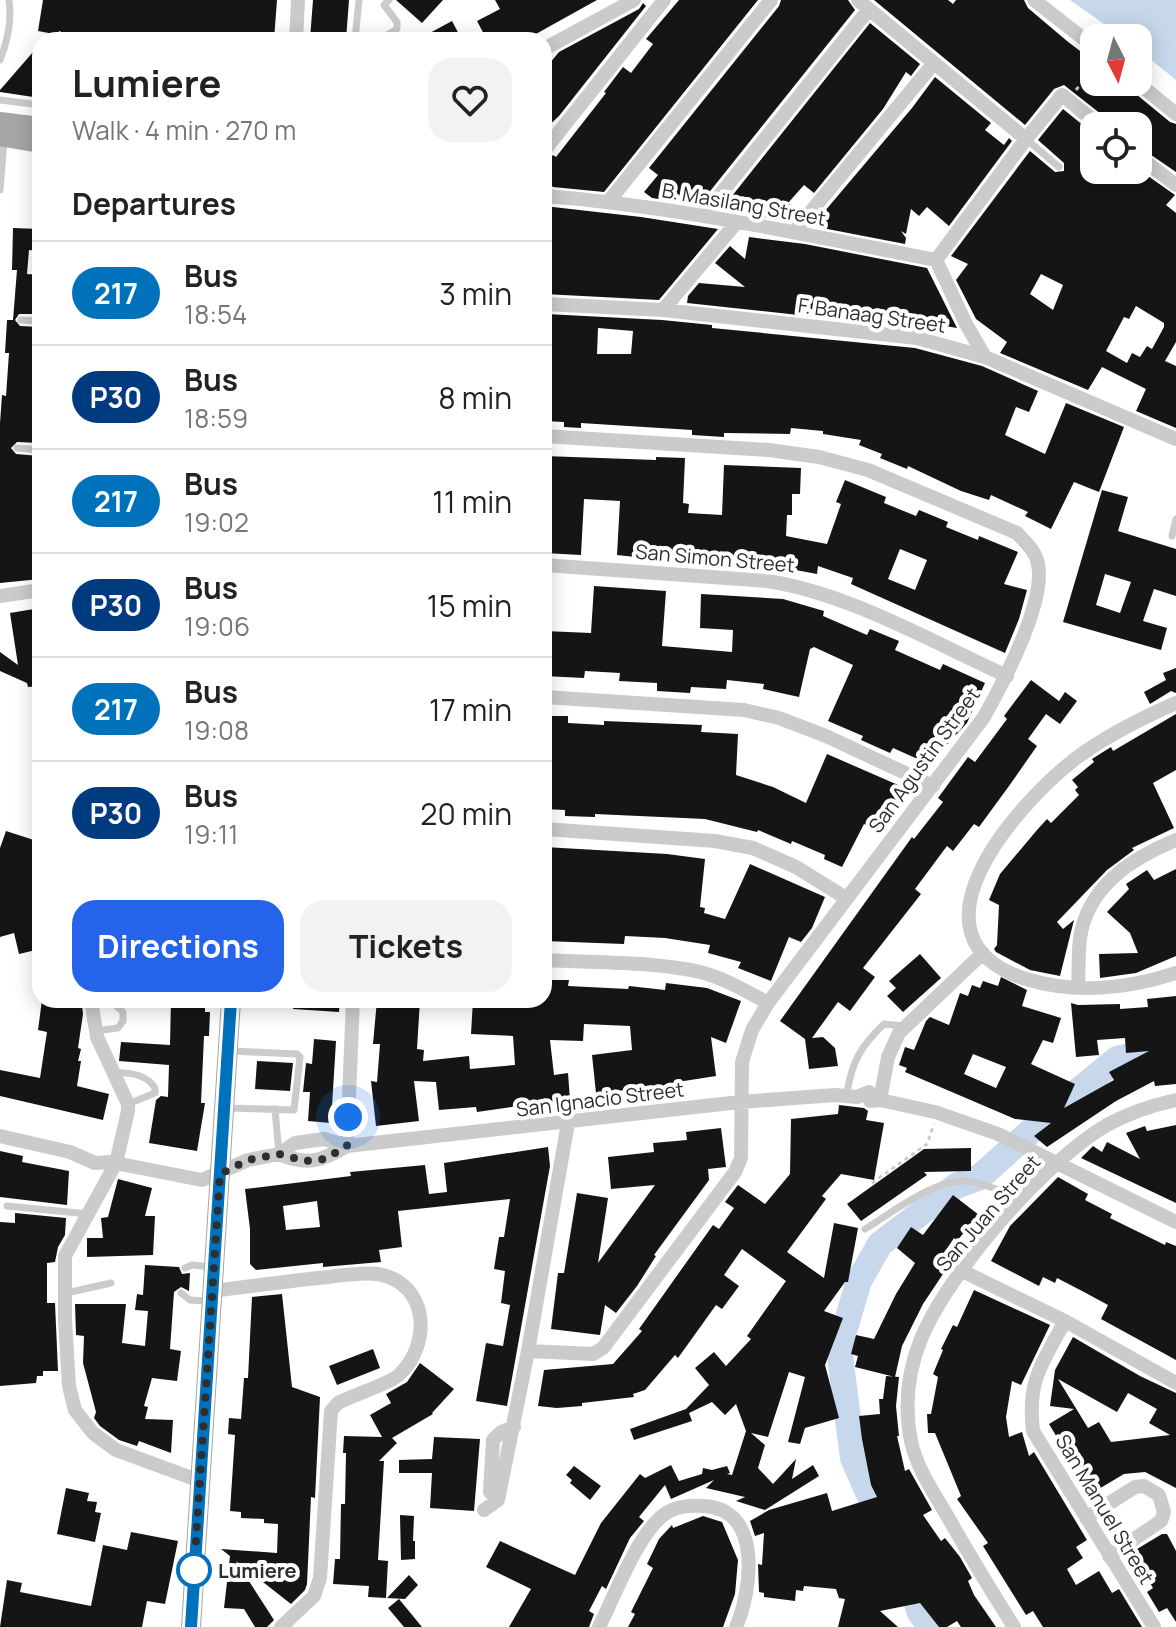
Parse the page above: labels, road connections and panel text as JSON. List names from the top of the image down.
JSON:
{
  "streets": {
    "street": [
      "B. Masilang Street",
      "F. Banaag Street",
      "San Simon Street",
      "San Agustin Street",
      "San Ignacio Street",
      "San Juan Street",
      "San Manuel Street"
    ]
  },
  "crossings": [
    ["San Simon Street", "San Agustin Street"],
    ["San Agustin Street", "San Ignacio Street"],
    ["San Ignacio Street", "San Juan Street"]
  ],
  "places": ["Lumiere"],
  "lines": ["bus line 217"],
  "north": "bottom",
  "page": {
    "heading": [
      ["Lumiere", "Walk · 4 min · 270 m"],
      "Departures"
    ],
    "list": [
      {
        "mark": "217",
        "name": "Bus",
        "note": "18:54",
        "value": "3 min"
      },
      {
        "mark": "P30",
        "name": "Bus",
        "note": "18:59",
        "value": "8 min"
      },
      {
        "mark": "217",
        "name": "Bus",
        "note": "19:02",
        "value": "11 min"
      },
      {
        "mark": "P30",
        "name": "Bus",
        "note": "19:06",
        "value": "15 min"
      },
      {
        "mark": "217",
        "name": "Bus",
        "note": "19:08",
        "value": "17 min"
      },
      {
        "mark": "P30",
        "name": "Bus",
        "note": "19:11",
        "value": "20 min"
      }
    ],
    "buttons": ["Directions", "Tickets"]
  }
}
